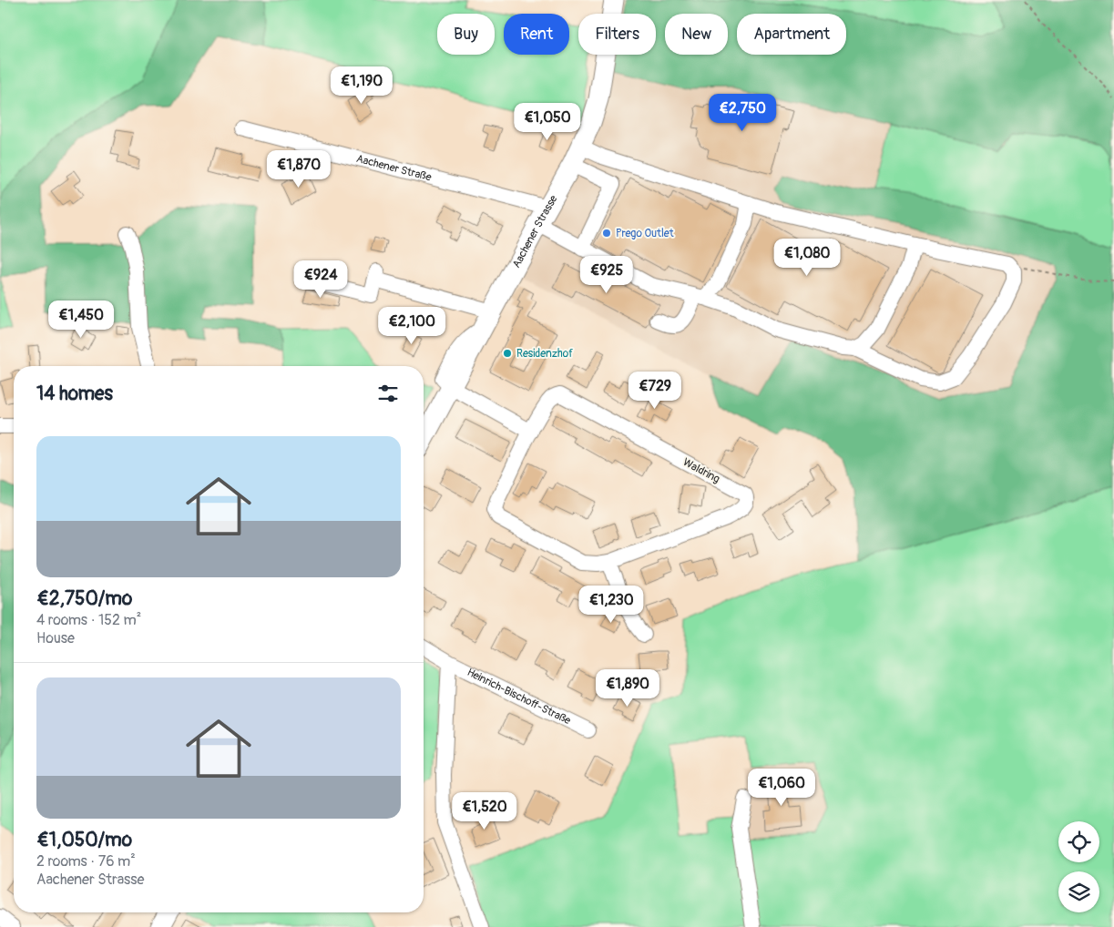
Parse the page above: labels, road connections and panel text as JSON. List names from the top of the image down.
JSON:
{
  "streets": {
    "main road": ["Aachener Strasse"],
    "street": ["Aachener Straße", "Waldring", "Heinrich-Bischoff-Straße"]
  },
  "crossings": [
    ["Aachener Straße", "Aachener Strasse"]
  ],
  "places": ["Prego Outlet", "Residenzhof"],
  "page": {
    "chip": [
      "Buy",
      "Rent",
      "Filters",
      "New",
      "Apartment"
    ],
    "price": [
      "€1,190",
      "€2,750",
      "€1,050",
      "€1,870",
      "€1,080",
      "€925",
      "€924",
      "€1,450",
      "€2,100",
      "€729",
      "€1,230",
      "€1,890",
      "€1,060",
      "€1,520"
    ],
    "heading": "14 homes",
    "list": [
      {
        "name": "€2,750/mo",
        "note": "4 rooms · 152 m² · House"
      },
      {
        "name": "€1,050/mo",
        "note": "2 rooms · 76 m² · Aachener Strasse"
      }
    ]
  }
}
